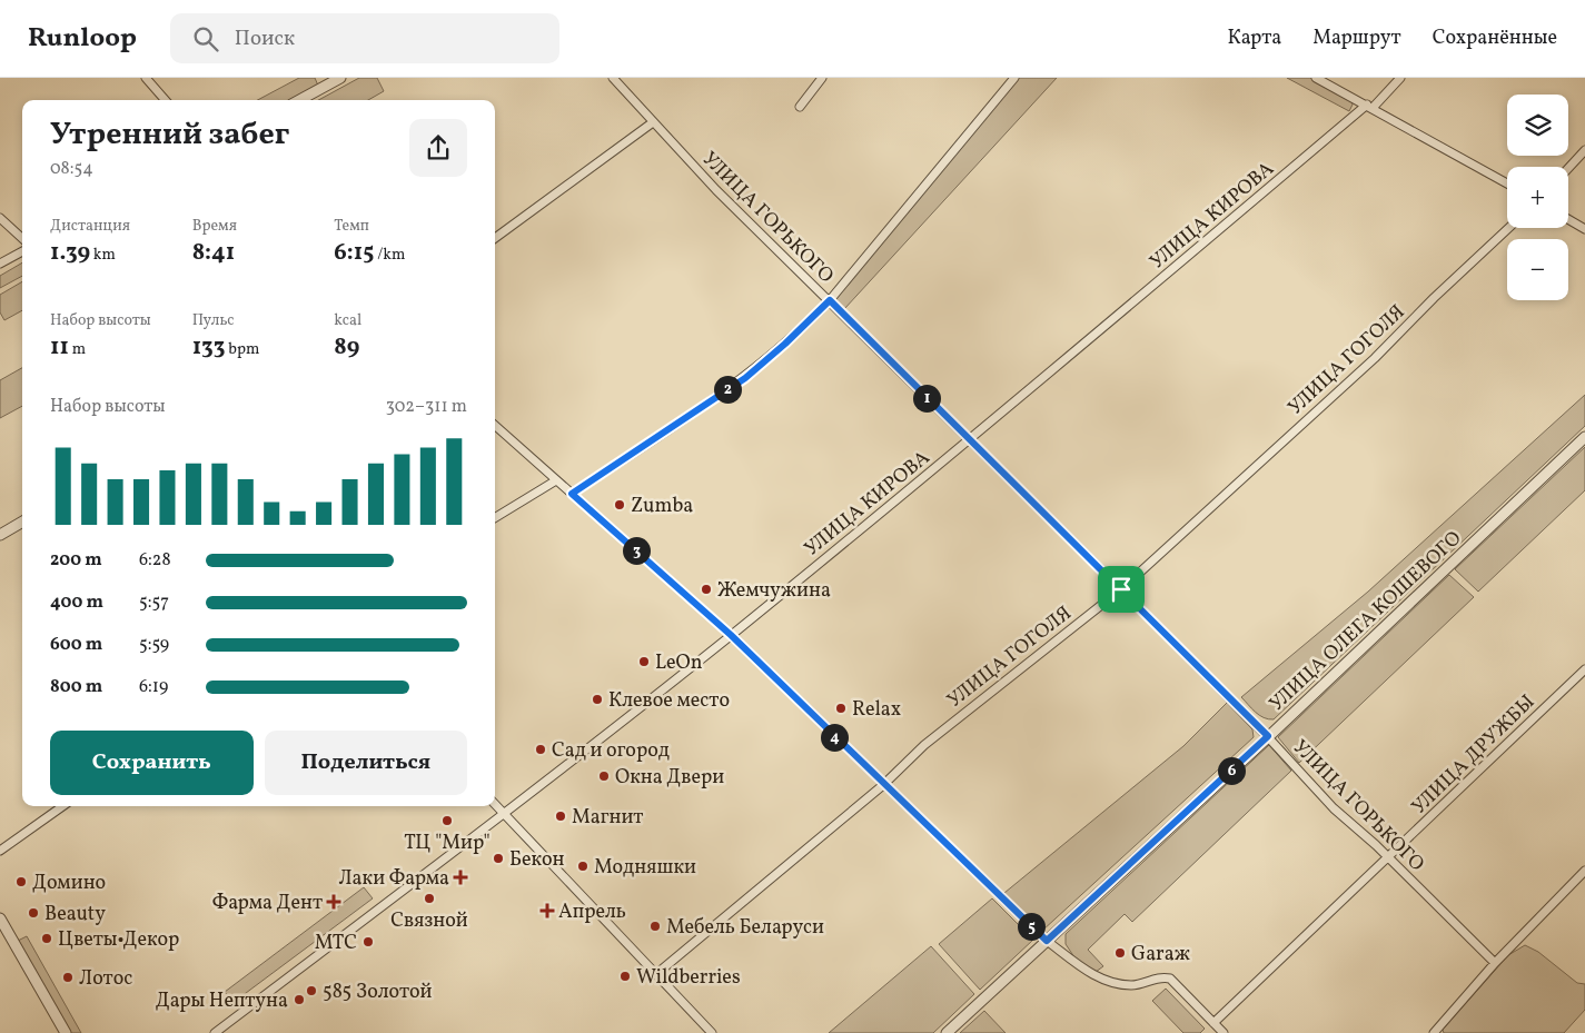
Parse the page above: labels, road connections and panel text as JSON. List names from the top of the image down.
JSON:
{
  "streets": {
    "street": [
      "УЛИЦА КИРОВА",
      "УЛИЦА ГОРЬКОГО",
      "УЛИЦА ГОГОЛЯ",
      "УЛИЦА ОЛЕГА КОШЕВОГО",
      "УЛИЦА ДРУЖБЫ"
    ]
  },
  "crossings": [
    ["УЛИЦА КИРОВА", "УЛИЦА ГОРЬКОГО"],
    ["УЛИЦА ГОРЬКОГО", "УЛИЦА ГОГОЛЯ"],
    ["УЛИЦА ГОРЬКОГО", "УЛИЦА ОЛЕГА КОШЕВОГО"],
    ["УЛИЦА ГОРЬКОГО", "УЛИЦА ДРУЖБЫ"]
  ],
  "places": {
    "other": [
      "Zumba",
      "Жемчужина",
      "LeOn",
      "Клевое место",
      "Relax",
      "Сад и огород",
      "Окна Двери",
      "Магнит",
      "ТЦ \"Мир\"",
      "Бекон",
      "Модняшки",
      "Домино",
      "Связной",
      "Beauty",
      "Мебель Беларуси",
      "Цветы•Декор",
      "МТС",
      "Garaж",
      "Wildberries",
      "Лотос",
      "585 Золотой",
      "Дары Нептуна"
    ],
    "health": ["Лаки Фарма", "Фарма Дент", "Апрель"]
  },
  "page": {
    "header": "Runloop",
    "search": "Поиск",
    "nav": ["Карта", "Маршрут", "Сохранённые"],
    "map_buttons": ["+", "−"],
    "heading": ["Утренний забег", "08:54"],
    "stats": [
      ["Дистанция", "1.39 km"],
      ["Время", "8:41"],
      ["Темп", "6:15 /km"],
      ["Набор высоты", "11 m"],
      ["Пульс", "133 bpm"],
      ["kcal", "89"]
    ],
    "pins": [
      "2",
      "1",
      "3",
      "4",
      "6",
      "5"
    ],
    "chart": ["Набор высоты", "302–311 m"],
    "list": [
      {
        "name": "200 m",
        "note": "6:28"
      },
      {
        "name": "400 m",
        "note": "5:57"
      },
      {
        "name": "600 m",
        "note": "5:59"
      },
      {
        "name": "800 m",
        "note": "6:19"
      }
    ],
    "buttons": ["Сохранить", "Поделиться"]
  }
}
